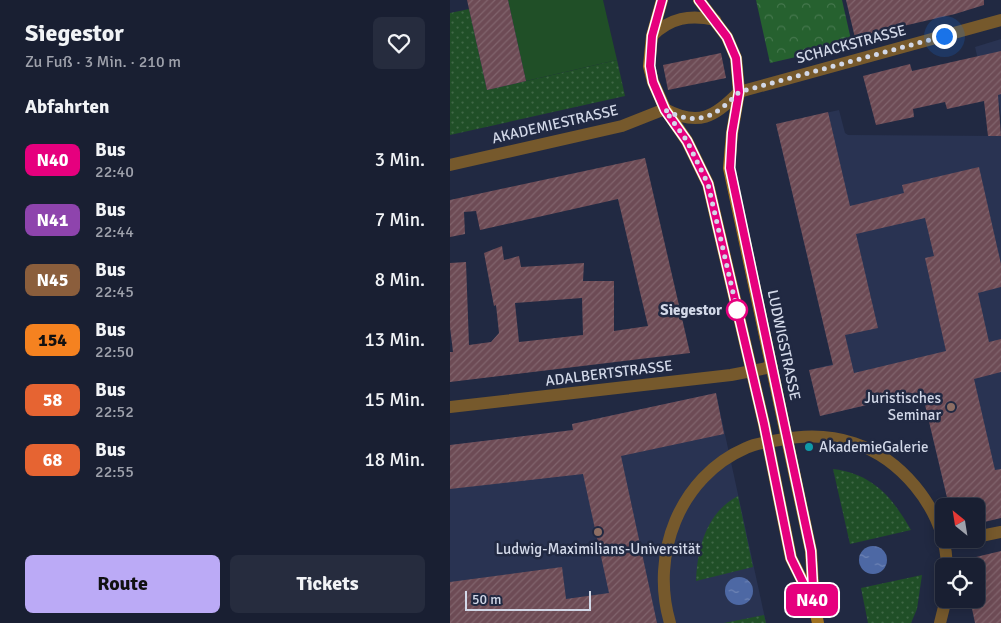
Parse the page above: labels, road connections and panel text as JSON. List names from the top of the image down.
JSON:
{
  "streets": {
    "main road": ["LUDWIGSTRASSE"],
    "street": ["SCHACKSTRASSE", "AKADEMIESTRASSE", "ADALBERTSTRASSE"]
  },
  "crossings": [
    ["SCHACKSTRASSE", "AKADEMIESTRASSE"],
    ["SCHACKSTRASSE", "LUDWIGSTRASSE"],
    ["AKADEMIESTRASSE", "LUDWIGSTRASSE"],
    ["LUDWIGSTRASSE", "ADALBERTSTRASSE"]
  ],
  "places": [
    "Siegestor",
    "Juristisches Seminar",
    "AkademieGalerie",
    "Ludwig-Maximilians-Universität"
  ],
  "lines": ["bus line N40"],
  "scale_bar": "50 m",
  "north": "top left",
  "page": {
    "heading": [
      ["Siegestor", "Zu Fuß · 3 Min. · 210 m"],
      "Abfahrten"
    ],
    "on_map": "N40",
    "list": [
      {
        "mark": "N40",
        "name": "Bus",
        "note": "22:40",
        "value": "3 Min."
      },
      {
        "mark": "N41",
        "name": "Bus",
        "note": "22:44",
        "value": "7 Min."
      },
      {
        "mark": "N45",
        "name": "Bus",
        "note": "22:45",
        "value": "8 Min."
      },
      {
        "mark": "154",
        "name": "Bus",
        "note": "22:50",
        "value": "13 Min."
      },
      {
        "mark": "58",
        "name": "Bus",
        "note": "22:52",
        "value": "15 Min."
      },
      {
        "mark": "68",
        "name": "Bus",
        "note": "22:55",
        "value": "18 Min."
      }
    ],
    "buttons": ["Route", "Tickets"],
    "scale": "50 m"
  }
}
